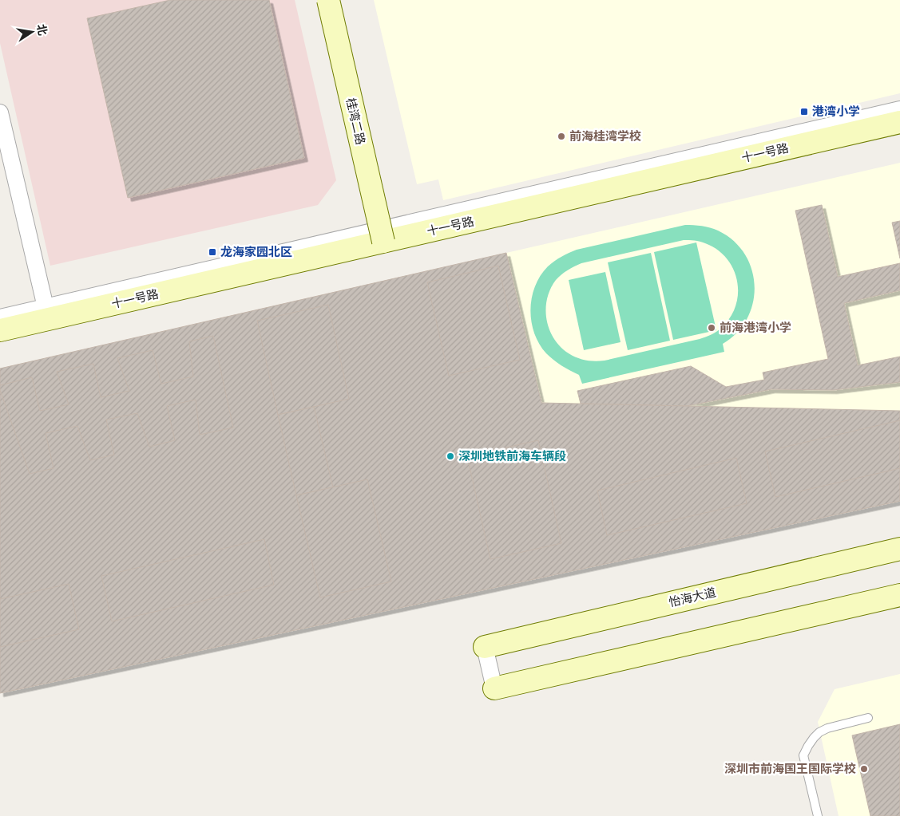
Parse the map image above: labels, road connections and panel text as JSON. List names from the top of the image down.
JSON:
{
  "streets": {
    "street": ["桂湾二路", "十一号路", "怡海大道"]
  },
  "crossings": [
    ["桂湾二路", "十一号路"]
  ],
  "places": {
    "transit": ["港湾小学", "龙海家园北区"],
    "other": [
      "前海桂湾学校",
      "前海港湾小学",
      "深圳地铁前海车辆段",
      "深圳市前海国王国际学校"
    ]
  },
  "north": "right"
}
